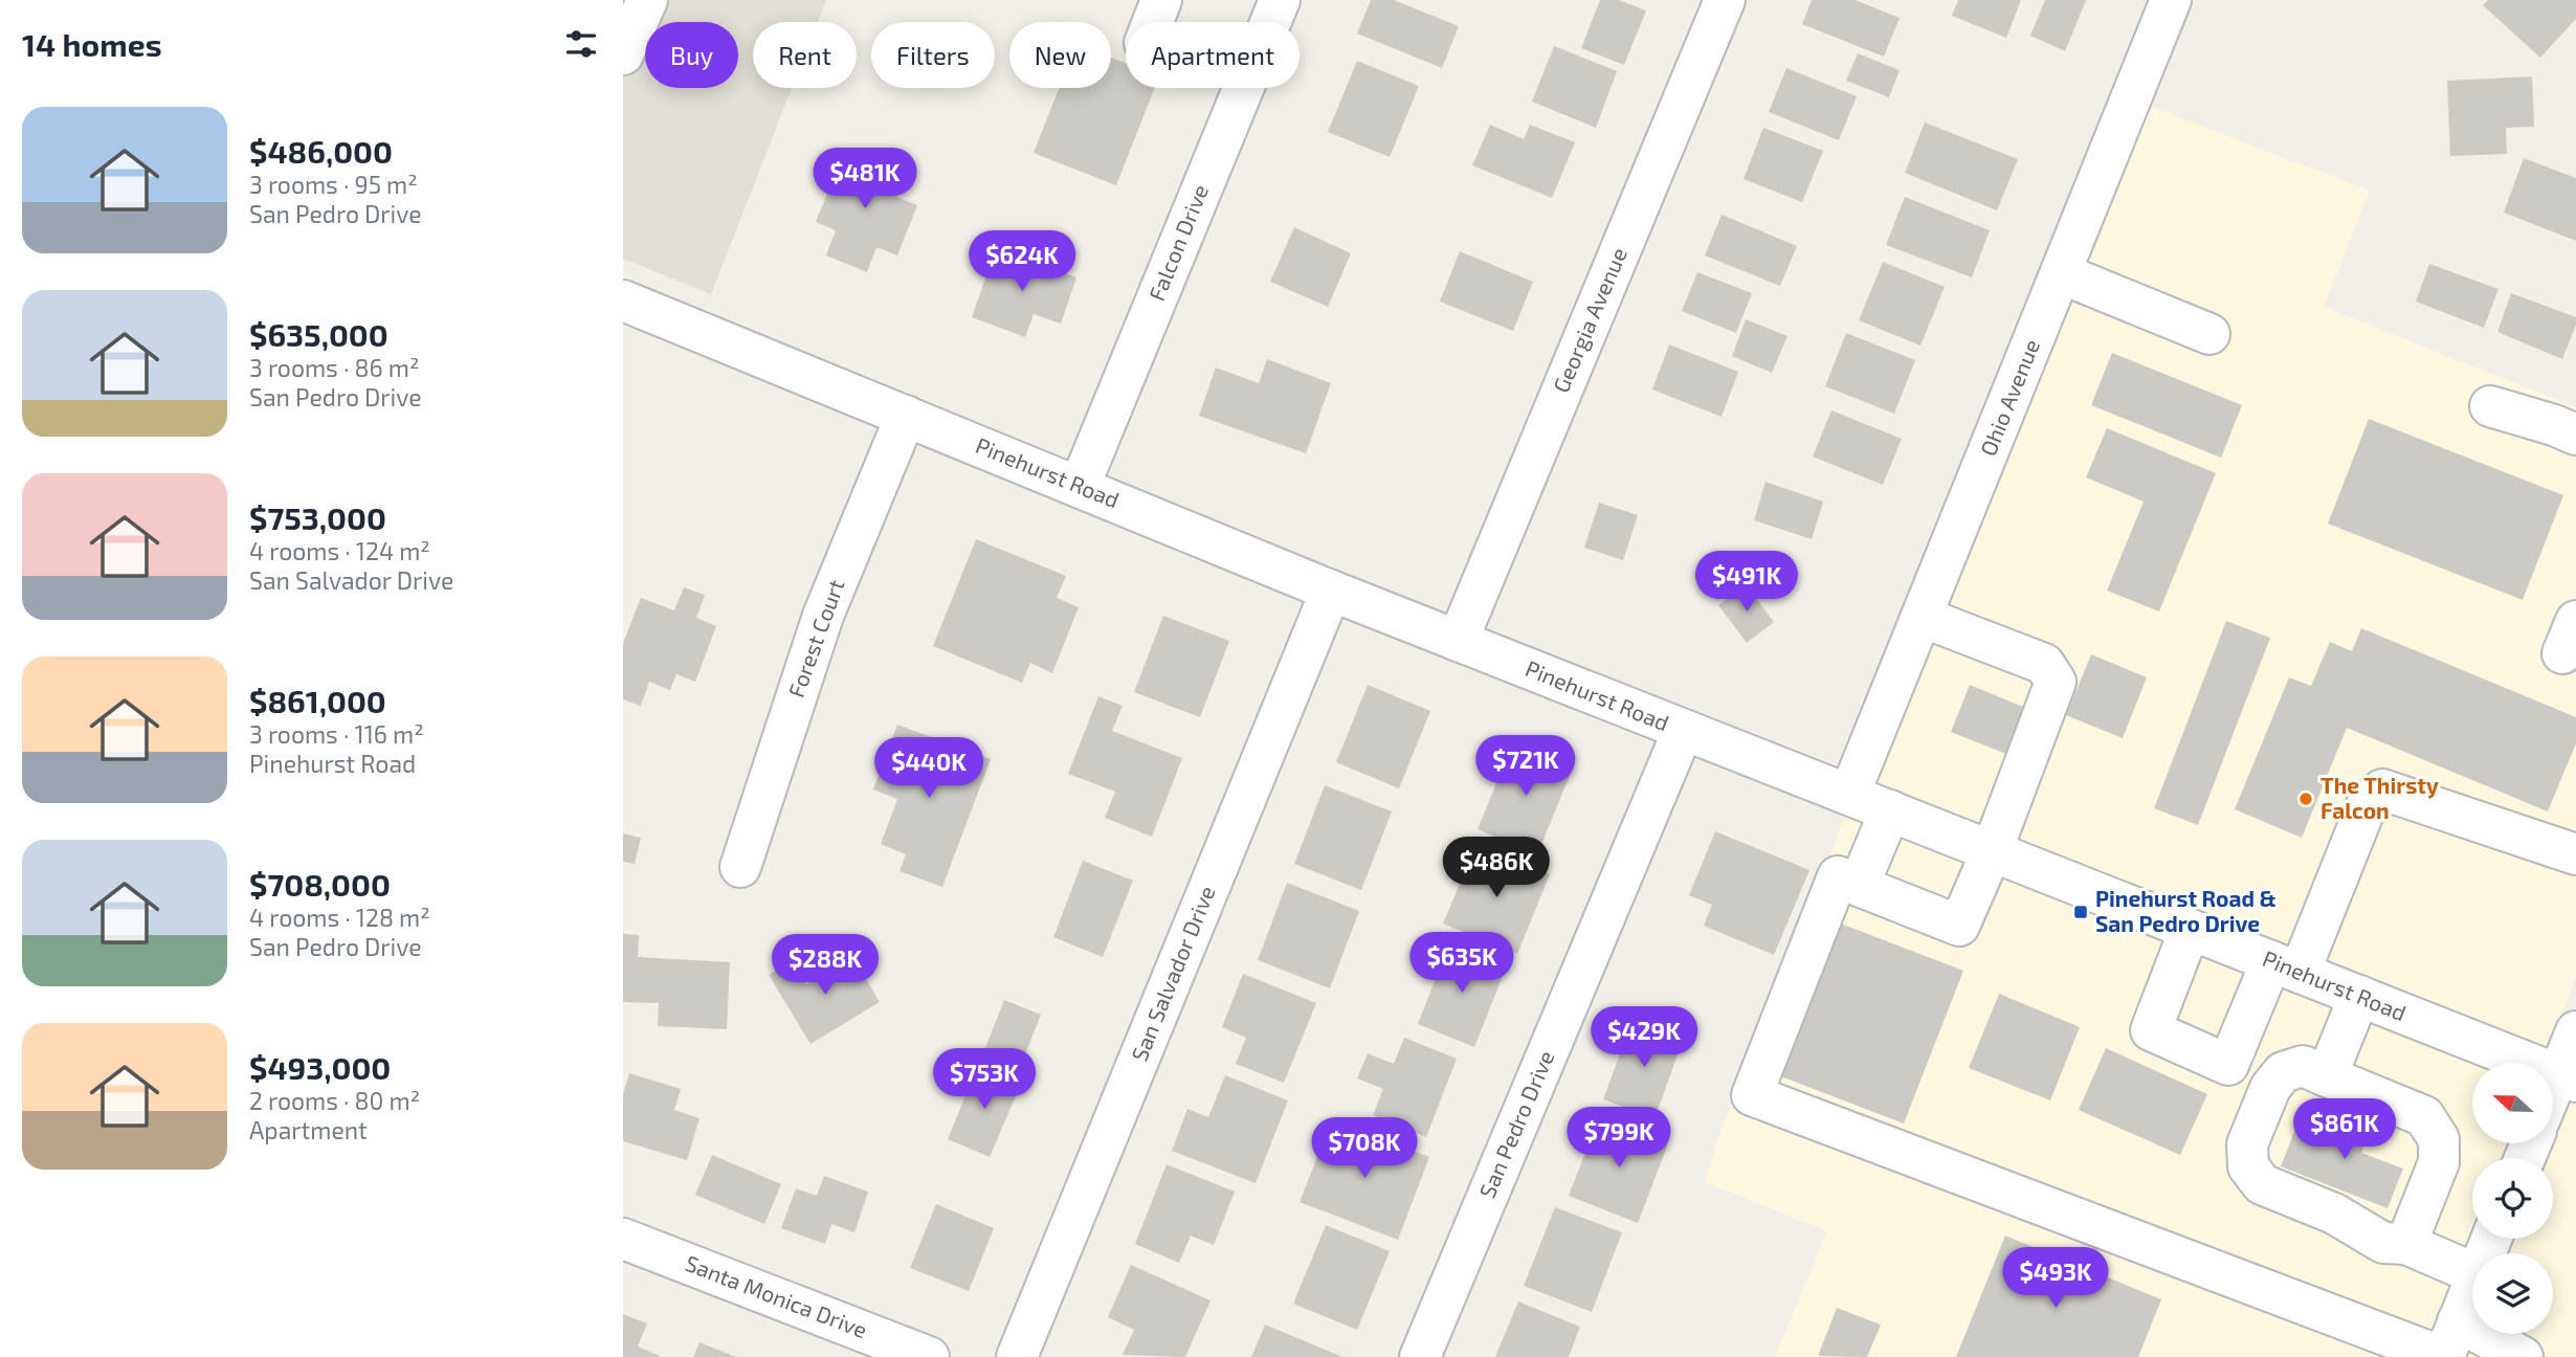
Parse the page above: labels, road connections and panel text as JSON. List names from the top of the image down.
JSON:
{
  "streets": {
    "street": [
      "Falcon Drive",
      "Georgia Avenue",
      "Ohio Avenue",
      "Pinehurst Road",
      "Forest Court",
      "San Salvador Drive",
      "San Pedro Drive",
      "Santa Monica Drive"
    ]
  },
  "crossings": [
    ["Falcon Drive", "Pinehurst Road"],
    ["Georgia Avenue", "Pinehurst Road"],
    ["Ohio Avenue", "Pinehurst Road"],
    ["Pinehurst Road", "Forest Court"],
    ["Pinehurst Road", "San Salvador Drive"],
    ["Pinehurst Road", "San Pedro Drive"]
  ],
  "places": {
    "other": ["The Thirsty Falcon"],
    "transit": ["Pinehurst Road & San Pedro Drive"]
  },
  "north": "left",
  "page": {
    "heading": "14 homes",
    "chip": [
      "Buy",
      "Rent",
      "Filters",
      "New",
      "Apartment"
    ],
    "list": [
      {
        "name": "$486,000",
        "note": "3 rooms · 95 m² · San Pedro Drive"
      },
      {
        "name": "$635,000",
        "note": "3 rooms · 86 m² · San Pedro Drive"
      },
      {
        "name": "$753,000",
        "note": "4 rooms · 124 m² · San Salvador Drive"
      },
      {
        "name": "$861,000",
        "note": "3 rooms · 116 m² · Pinehurst Road"
      },
      {
        "name": "$708,000",
        "note": "4 rooms · 128 m² · San Pedro Drive"
      },
      {
        "name": "$493,000",
        "note": "2 rooms · 80 m² · Apartment"
      }
    ],
    "price": [
      "$481K",
      "$624K",
      "$491K",
      "$721K",
      "$440K",
      "$486K",
      "$635K",
      "$288K",
      "$429K",
      "$753K",
      "$861K",
      "$799K",
      "$708K",
      "$493K"
    ]
  }
}
